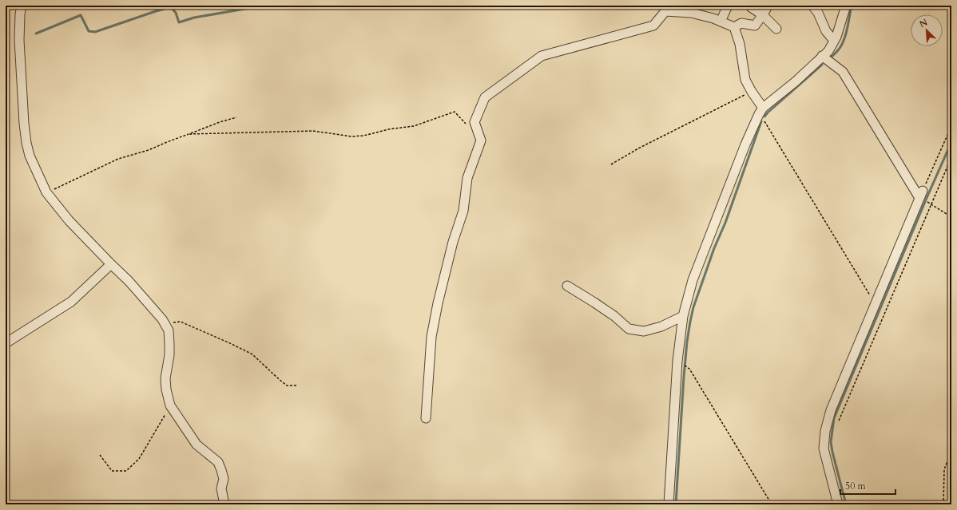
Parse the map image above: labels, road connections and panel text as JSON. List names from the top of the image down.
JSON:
{
  "scale_bar": "50 m",
  "north": "top left"
}
